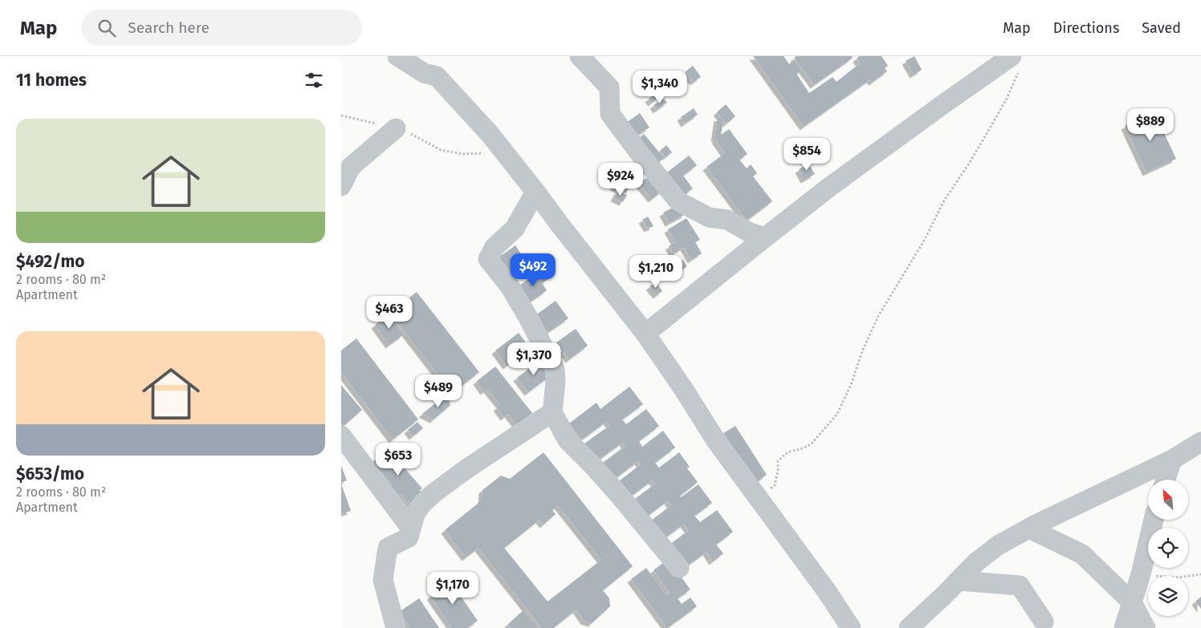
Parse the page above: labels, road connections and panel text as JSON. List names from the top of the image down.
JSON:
{
  "north": "top left",
  "page": {
    "header": "Map",
    "search": "Search here",
    "nav": ["Map", "Directions", "Saved"],
    "heading": "11 homes",
    "price": [
      "$1,340",
      "$889",
      "$854",
      "$924",
      "$492",
      "$1,210",
      "$463",
      "$1,370",
      "$489",
      "$653",
      "$1,170"
    ],
    "list": [
      {
        "name": "$492/mo",
        "note": "2 rooms · 80 m² · Apartment"
      },
      {
        "name": "$653/mo",
        "note": "2 rooms · 80 m² · Apartment"
      }
    ]
  }
}
